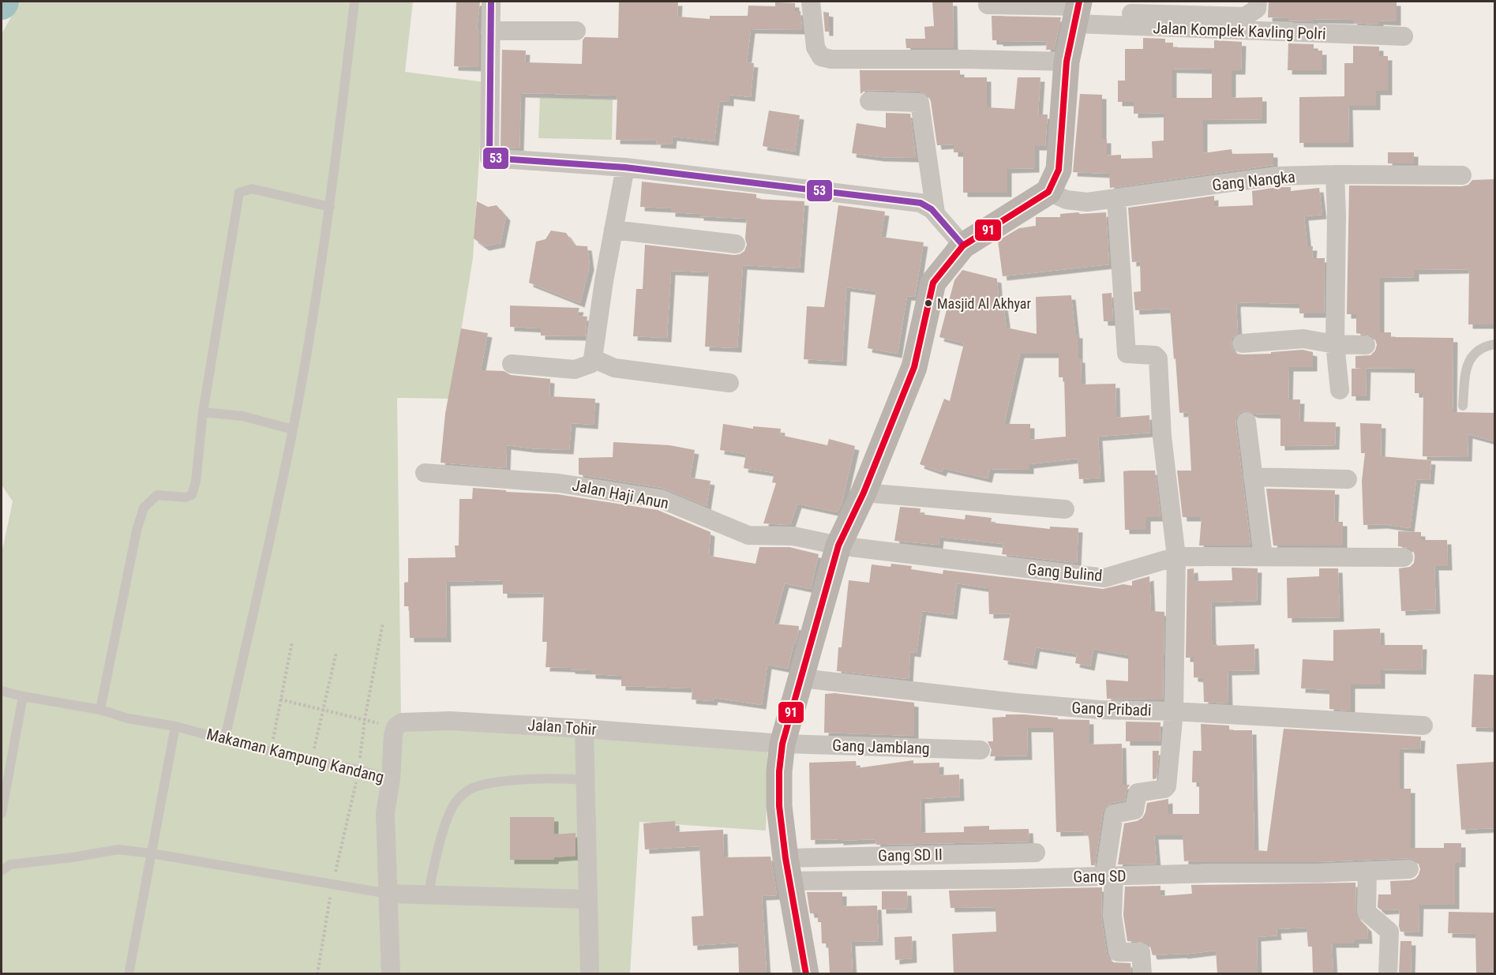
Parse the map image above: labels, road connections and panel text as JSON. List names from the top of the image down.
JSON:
{
  "streets": {
    "street": [
      "Jalan Komplek Kavling Polri",
      "Gang Nangka",
      "Jalan Haji Anun",
      "Gang Bulind",
      "Gang Pribadi",
      "Jalan Tohir",
      "Gang Jamblang",
      "Makaman Kampung Kandang",
      "Gang SD II",
      "Gang SD"
    ]
  },
  "crossings": [
    ["Jalan Haji Anun", "Gang Bulind"],
    ["Jalan Tohir", "Gang Jamblang"],
    ["Gang SD II", "Gang SD"]
  ],
  "places": ["Masjid Al Akhyar"],
  "lines": ["transit line 53", "transit line 91"]
}
